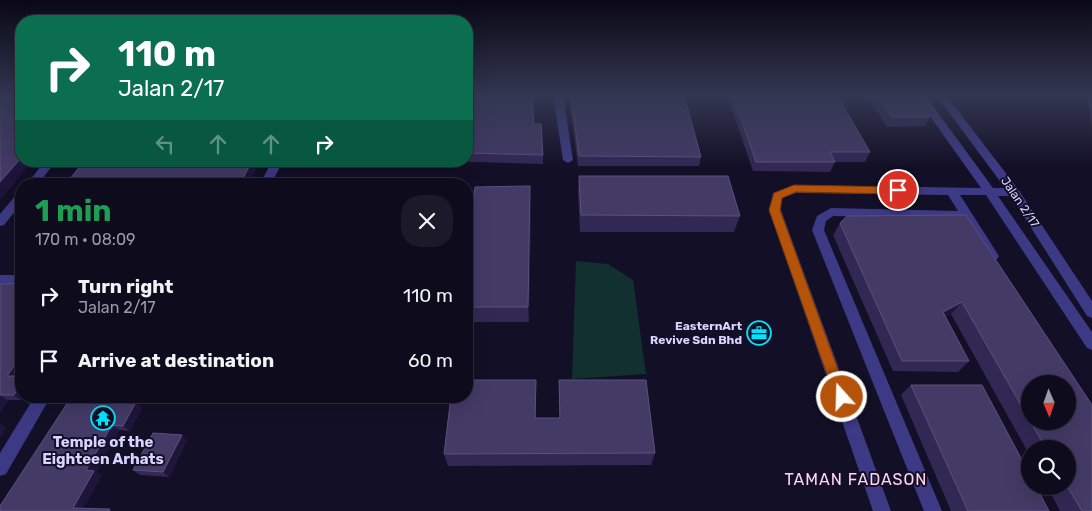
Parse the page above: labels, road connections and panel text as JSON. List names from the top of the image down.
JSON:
{
  "streets": {
    "street": ["Jalan 2/17"]
  },
  "districts": ["TAMAN FADASON"],
  "places": {
    "office": ["EasternArt Revive Sdn Bhd"],
    "temple": ["Temple of the Eighteen Arhats"]
  },
  "north": "bottom",
  "page": {
    "turn": ["110 m", "Jalan 2/17"],
    "heading": ["1 min", "170 m · 08:09"],
    "list": [
      {
        "name": "Turn right",
        "note": "Jalan 2/17",
        "value": "110 m"
      },
      {
        "name": "Arrive at destination",
        "value": "60 m"
      }
    ]
  }
}
